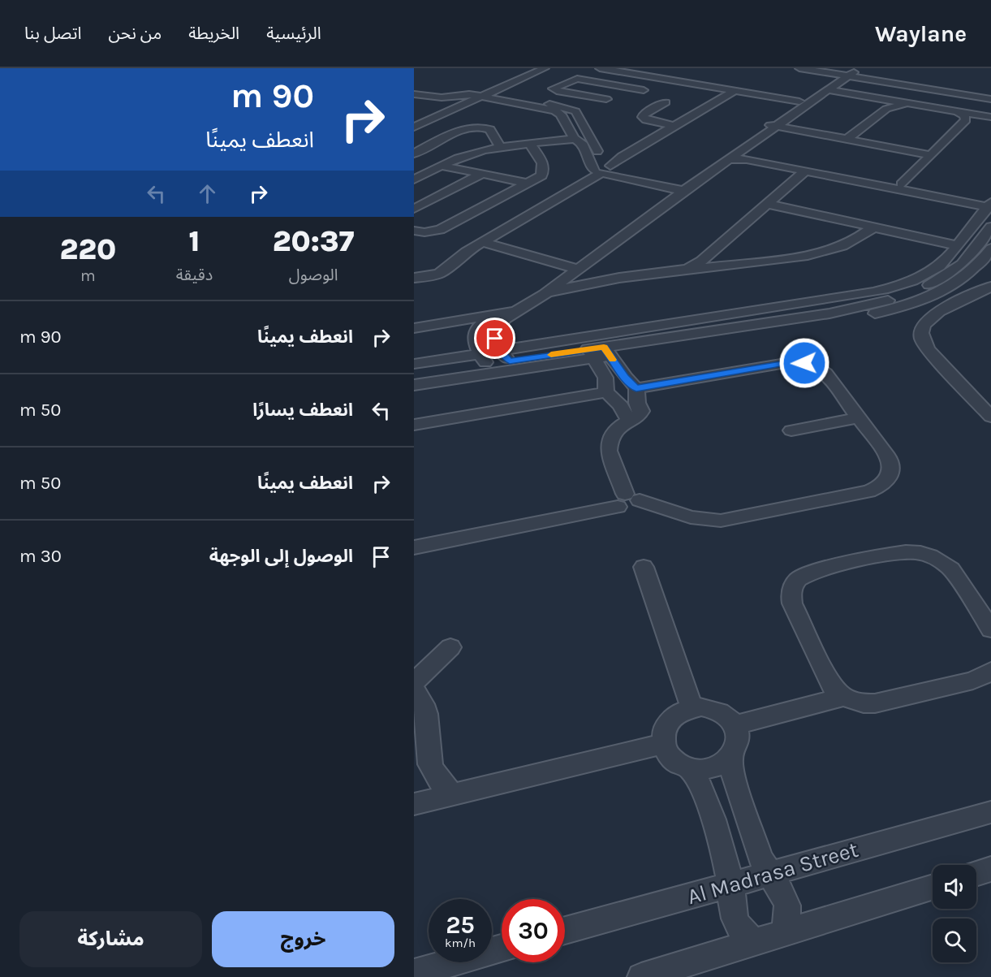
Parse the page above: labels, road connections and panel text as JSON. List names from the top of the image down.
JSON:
{
  "streets": {
    "street": ["Al Madrasa Street"]
  },
  "page": {
    "header": "Waylane",
    "nav": [
      "الرئيسية",
      "الخريطة",
      "من نحن",
      "اتصل بنا"
    ],
    "turn": ["90 m", "انعطف يمينًا"],
    "eta": [
      "20:37",
      "الوصول",
      "1",
      "دقيقة",
      "220",
      "m"
    ],
    "list": [
      {
        "name": "انعطف يمينًا",
        "value": "90 m"
      },
      {
        "name": "انعطف يسارًا",
        "value": "50 m"
      },
      {
        "name": "انعطف يمينًا",
        "value": "50 m"
      },
      {
        "name": "الوصول إلى الوجهة",
        "value": "30 m"
      }
    ],
    "speed": "25 km/h",
    "limit": "30",
    "buttons": ["خروج", "مشاركة"]
  }
}
